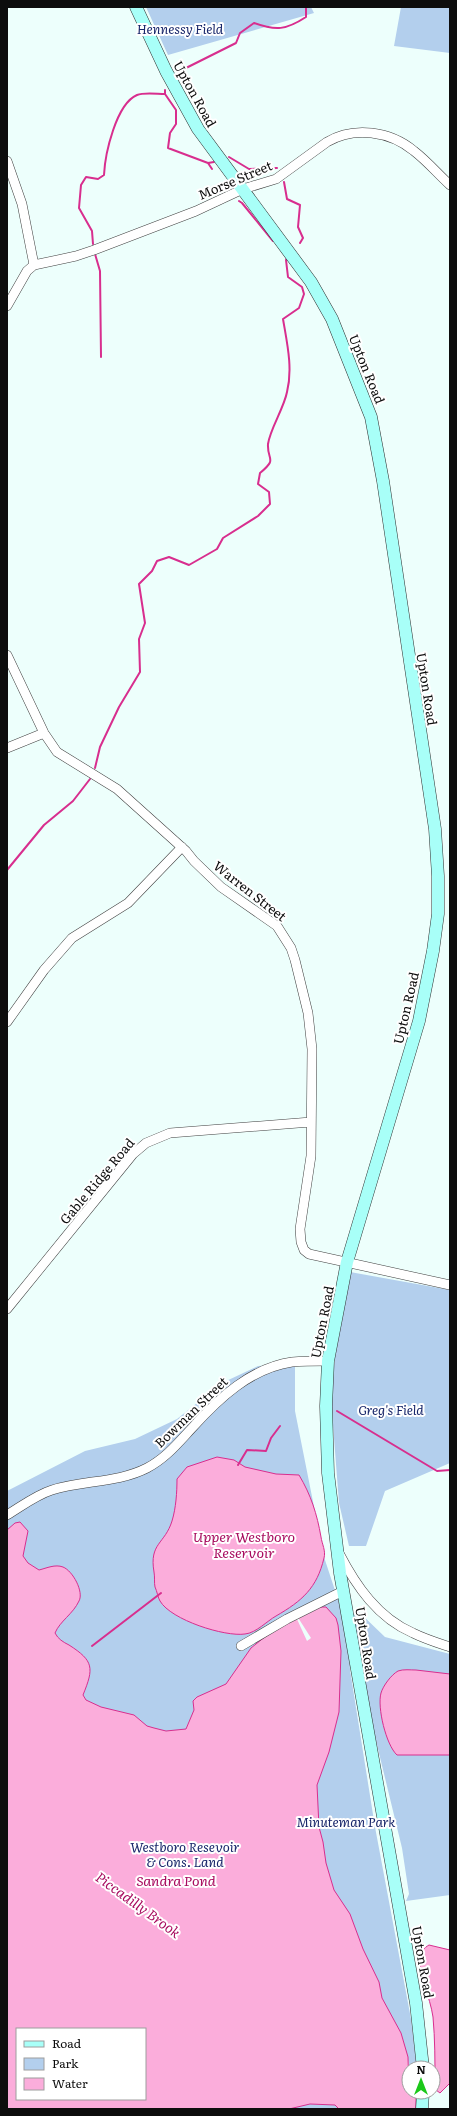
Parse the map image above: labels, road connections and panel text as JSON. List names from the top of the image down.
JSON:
{
  "streets": {
    "main road": ["Upton Road"],
    "street": [
      "Morse Street",
      "Warren Street",
      "Gable Ridge Road",
      "Bowman Street"
    ]
  },
  "crossings": [
    ["Upton Road", "Morse Street"],
    ["Upton Road", "Warren Street"],
    ["Upton Road", "Bowman Street"],
    ["Warren Street", "Gable Ridge Road"]
  ],
  "water": ["Upper Westboro Reservoir", "Sandra Pond", "Piccadilly Brook"],
  "parks": [
    "Hennessy Field",
    "Greg's Field",
    "Minuteman Park",
    "Westboro Resevoir & Cons. Land"
  ],
  "legend": ["Road", "Park", "Water"],
  "north": "top"
}
